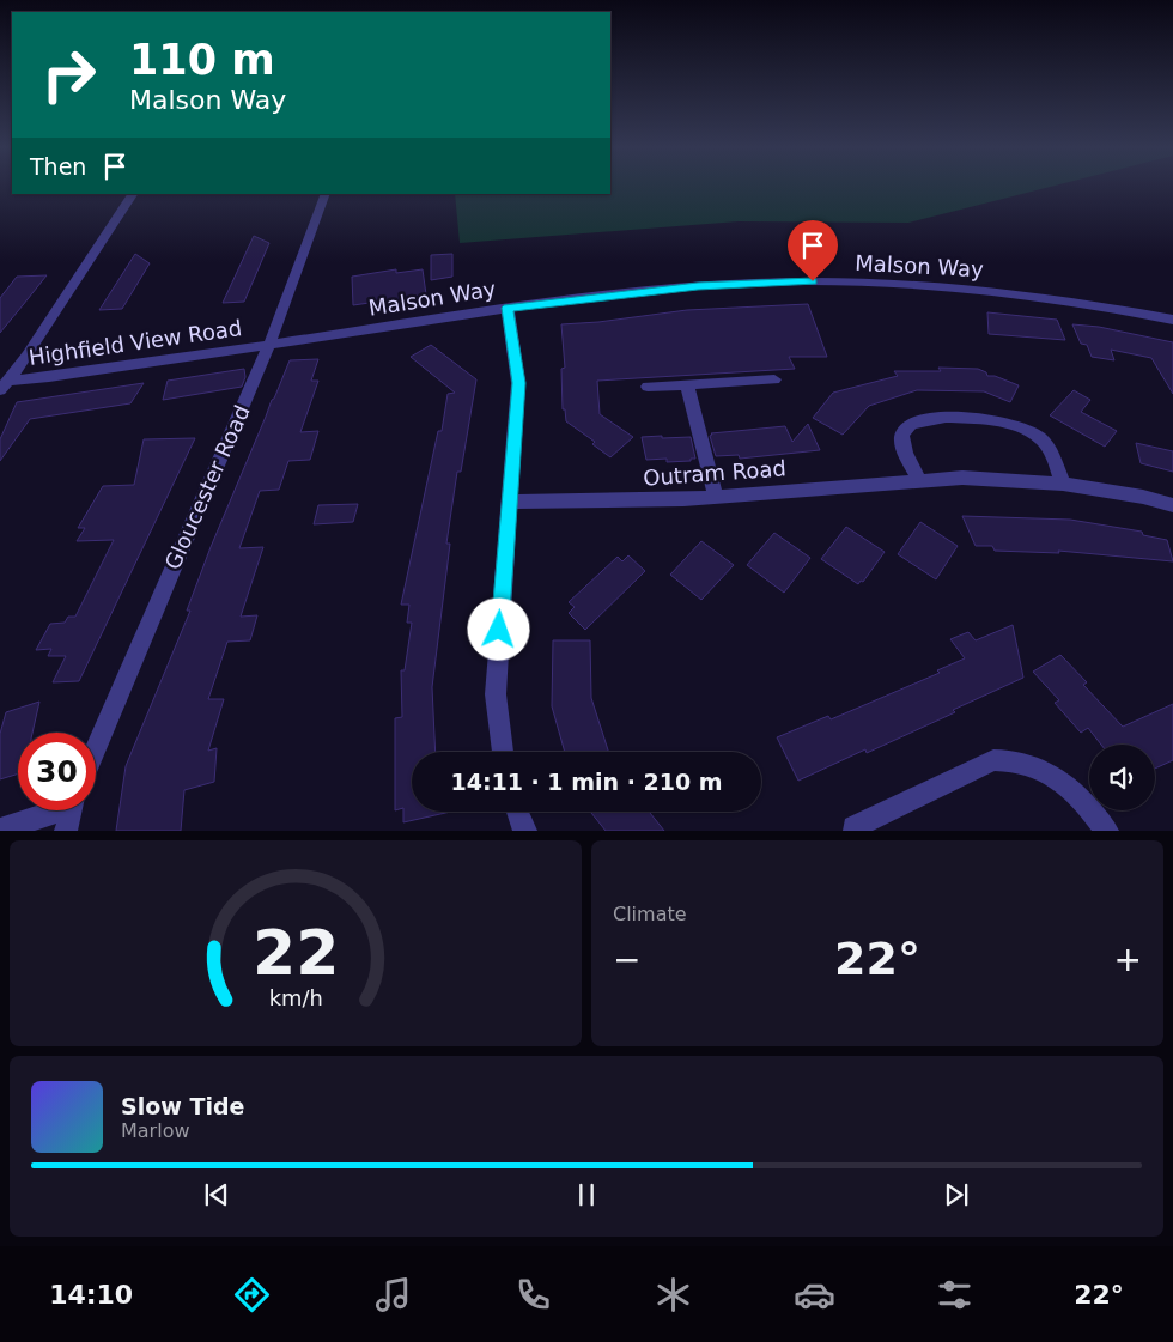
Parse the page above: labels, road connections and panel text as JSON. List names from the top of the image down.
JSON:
{
  "streets": {
    "street": [
      "Malson Way",
      "Highfield View Road",
      "Outram Road",
      "Gloucester Road"
    ]
  },
  "crossings": [
    ["Malson Way", "Highfield View Road"],
    ["Malson Way", "Gloucester Road"],
    ["Highfield View Road", "Gloucester Road"]
  ],
  "page": {
    "turn": ["110 m", "Malson Way"],
    "then": "Then",
    "limit": "30",
    "trip": "14:11 · 1 min · 210 m",
    "tile": "Climate",
    "heat": ["−", "22°", "+"],
    "song": ["Slow Tide", "Marlow"],
    "tabs": ["14:10", "22°"],
    "gauge": ["22", "km/h"]
  }
}
